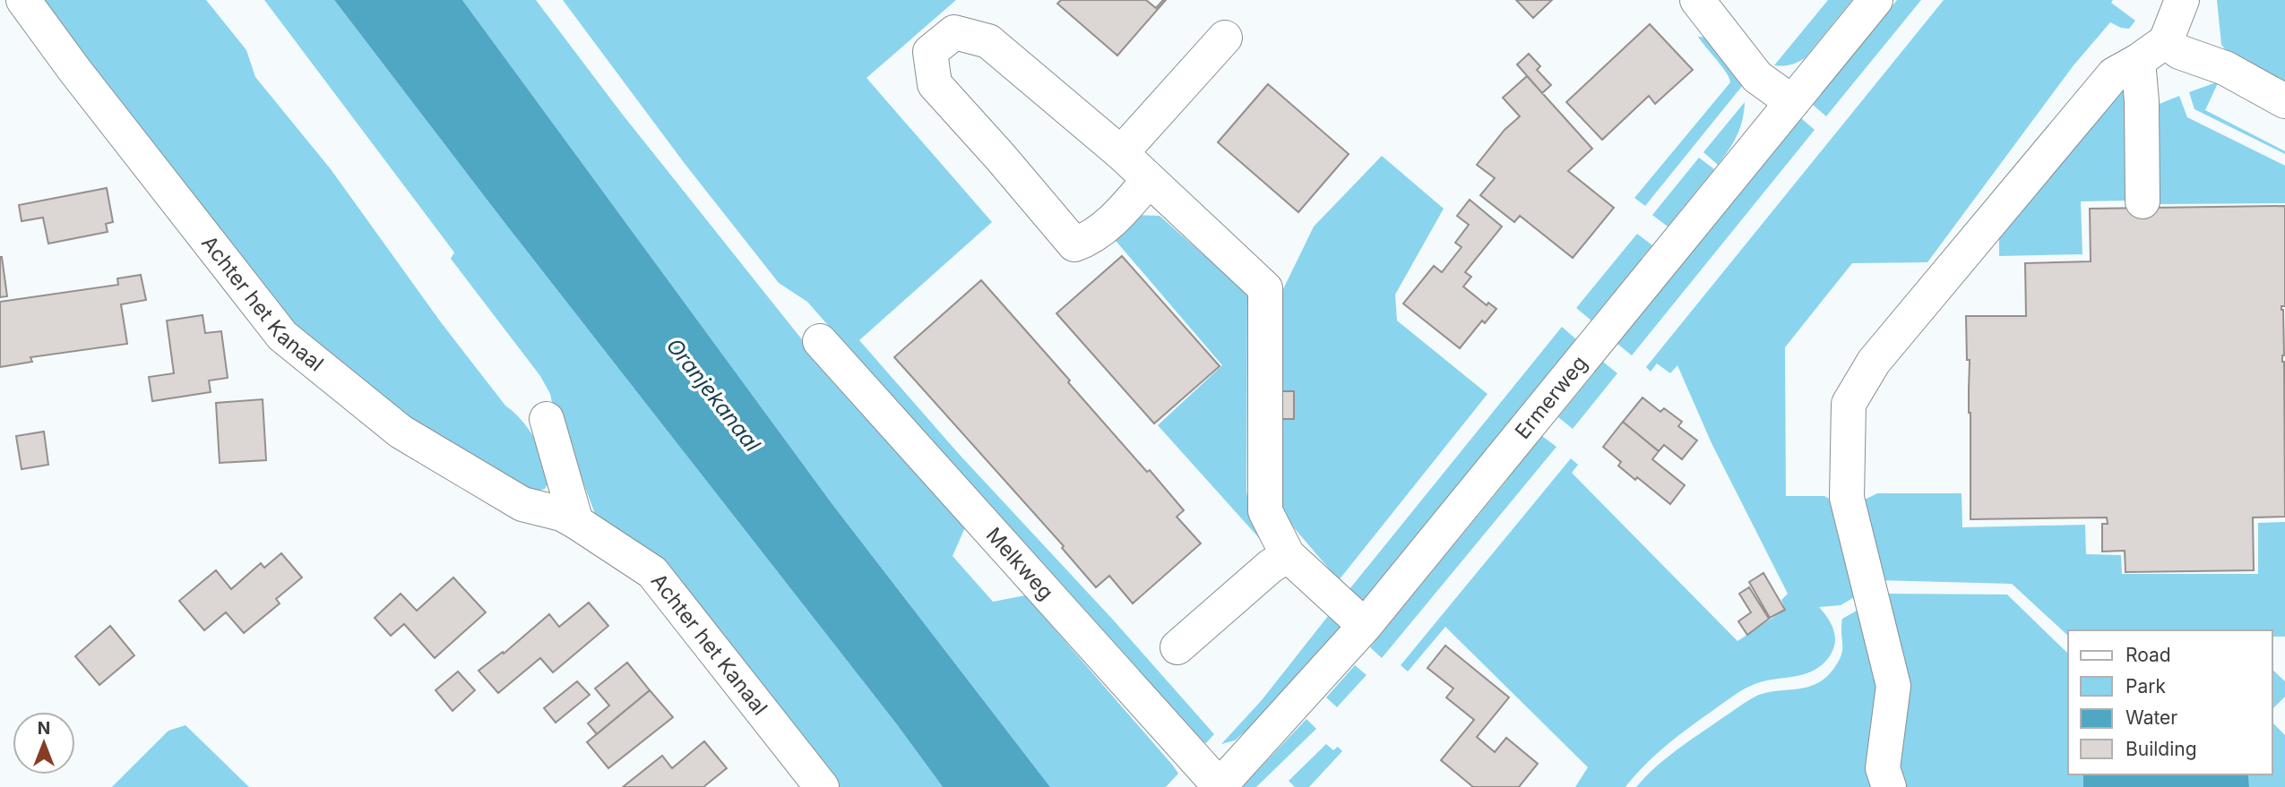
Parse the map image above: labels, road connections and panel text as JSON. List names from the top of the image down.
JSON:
{
  "streets": {
    "street": ["Achter het Kanaal", "Ermerweg", "Melkweg"]
  },
  "crossings": [
    ["Ermerweg", "Melkweg"]
  ],
  "water": ["Oranjekanaal"],
  "legend": [
    "Road",
    "Park",
    "Water",
    "Building"
  ],
  "north": "top"
}
